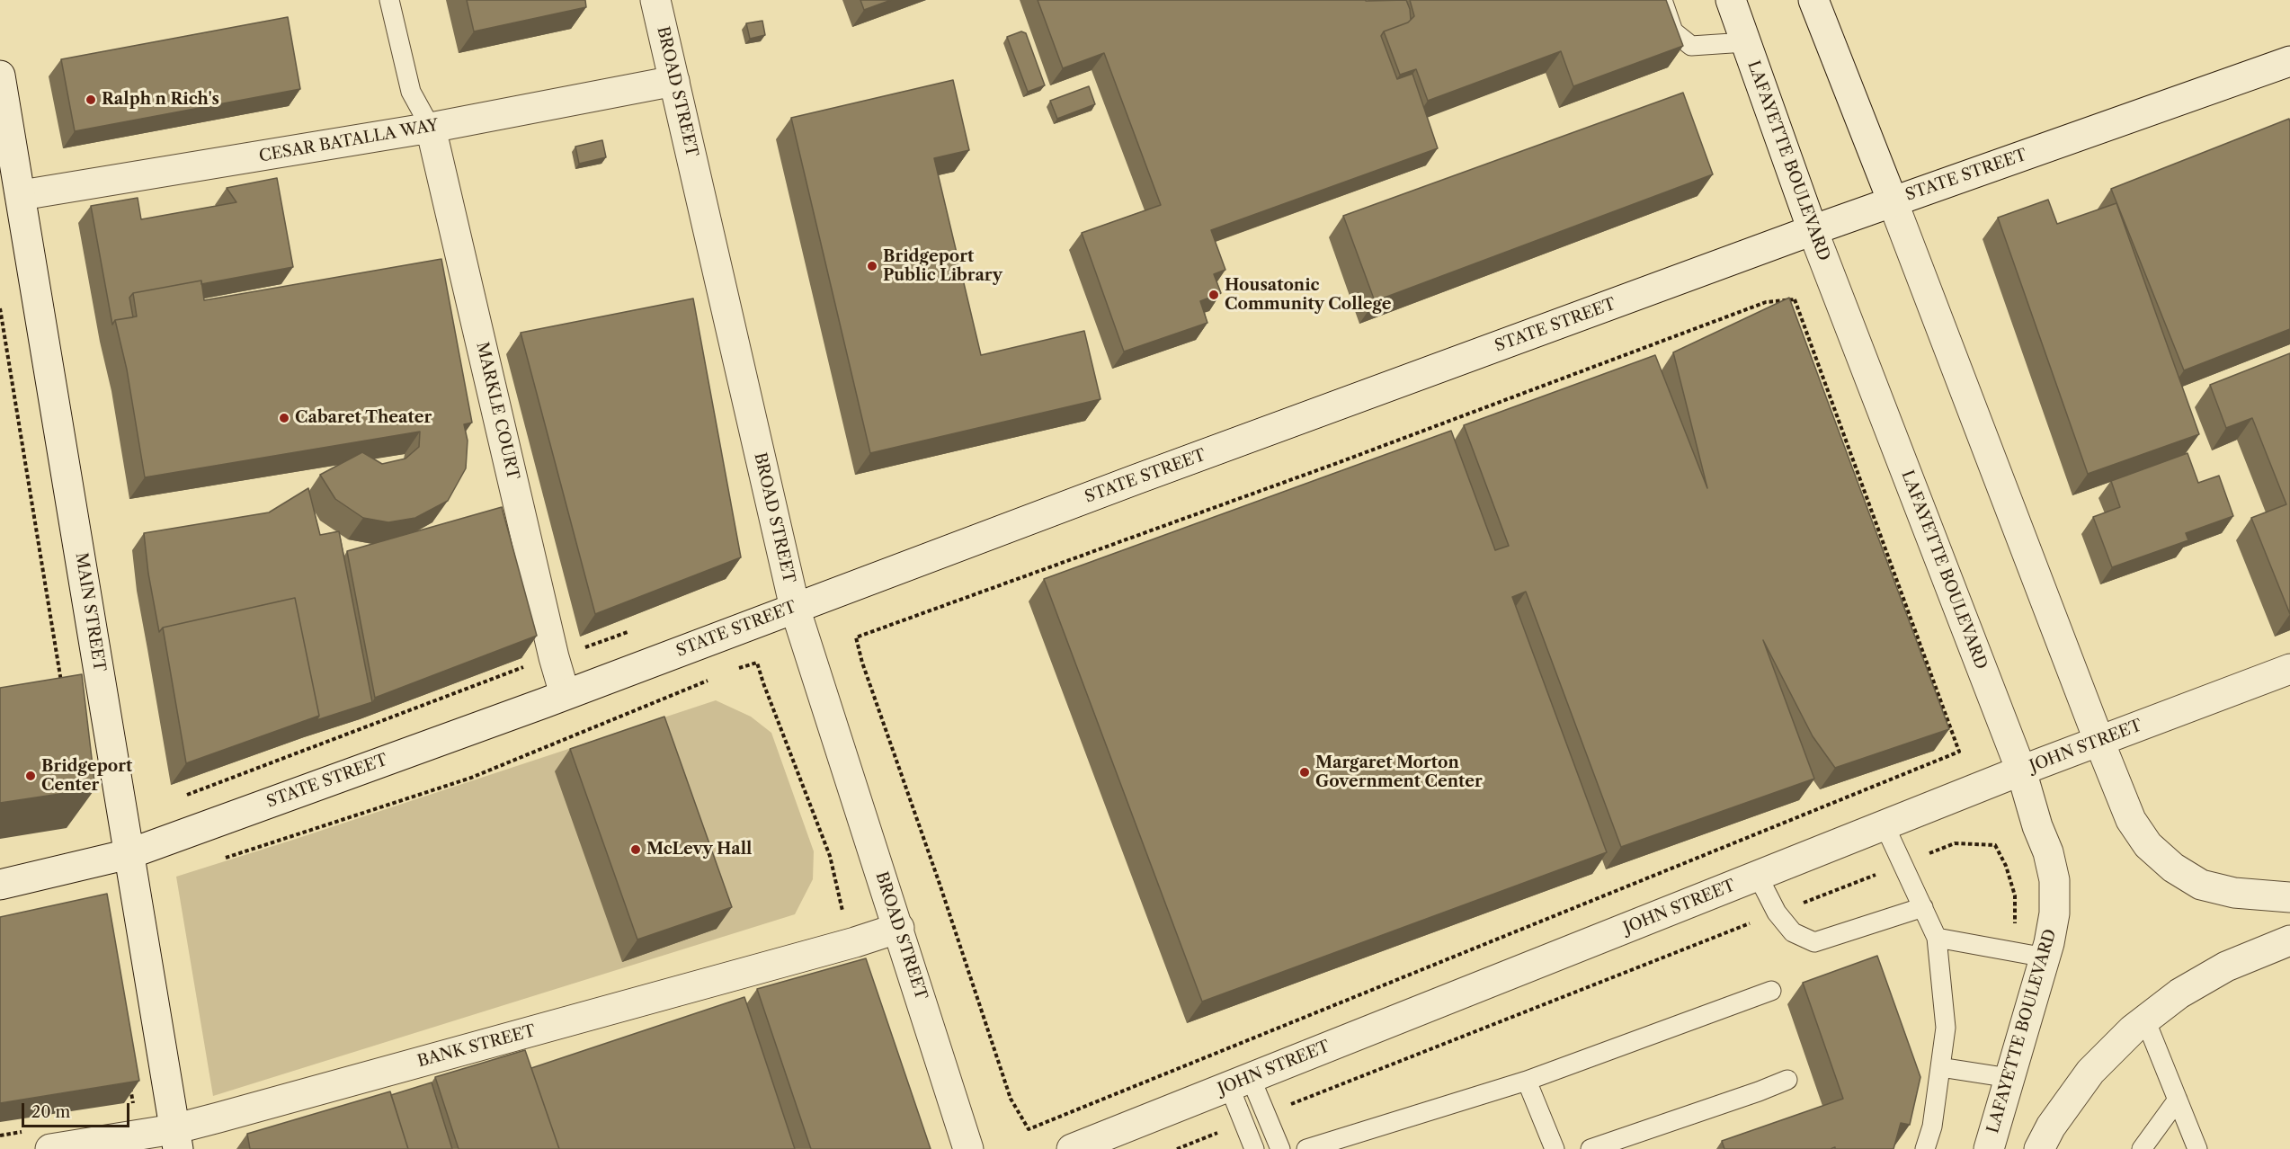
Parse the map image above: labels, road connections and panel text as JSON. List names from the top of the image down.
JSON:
{
  "streets": {
    "street": [
      "BROAD STREET",
      "CESAR BATALLA WAY",
      "LAFAYETTE BOULEVARD",
      "STATE STREET",
      "MARKLE COURT",
      "MAIN STREET",
      "JOHN STREET",
      "BANK STREET"
    ]
  },
  "crossings": [
    ["BROAD STREET", "CESAR BATALLA WAY"],
    ["BROAD STREET", "STATE STREET"],
    ["BROAD STREET", "BANK STREET"],
    ["CESAR BATALLA WAY", "MARKLE COURT"],
    ["CESAR BATALLA WAY", "MAIN STREET"],
    ["LAFAYETTE BOULEVARD", "STATE STREET"],
    ["LAFAYETTE BOULEVARD", "JOHN STREET"],
    ["STATE STREET", "MARKLE COURT"],
    ["STATE STREET", "MAIN STREET"],
    ["MAIN STREET", "BANK STREET"]
  ],
  "places": [
    "Ralph n Rich's",
    "Bridgeport Public Library",
    "Housatonic Community College",
    "Cabaret Theater",
    "Margaret Morton Government Center",
    "Bridgeport Center",
    "McLevy Hall"
  ],
  "scale_bar": "20 m"
}
